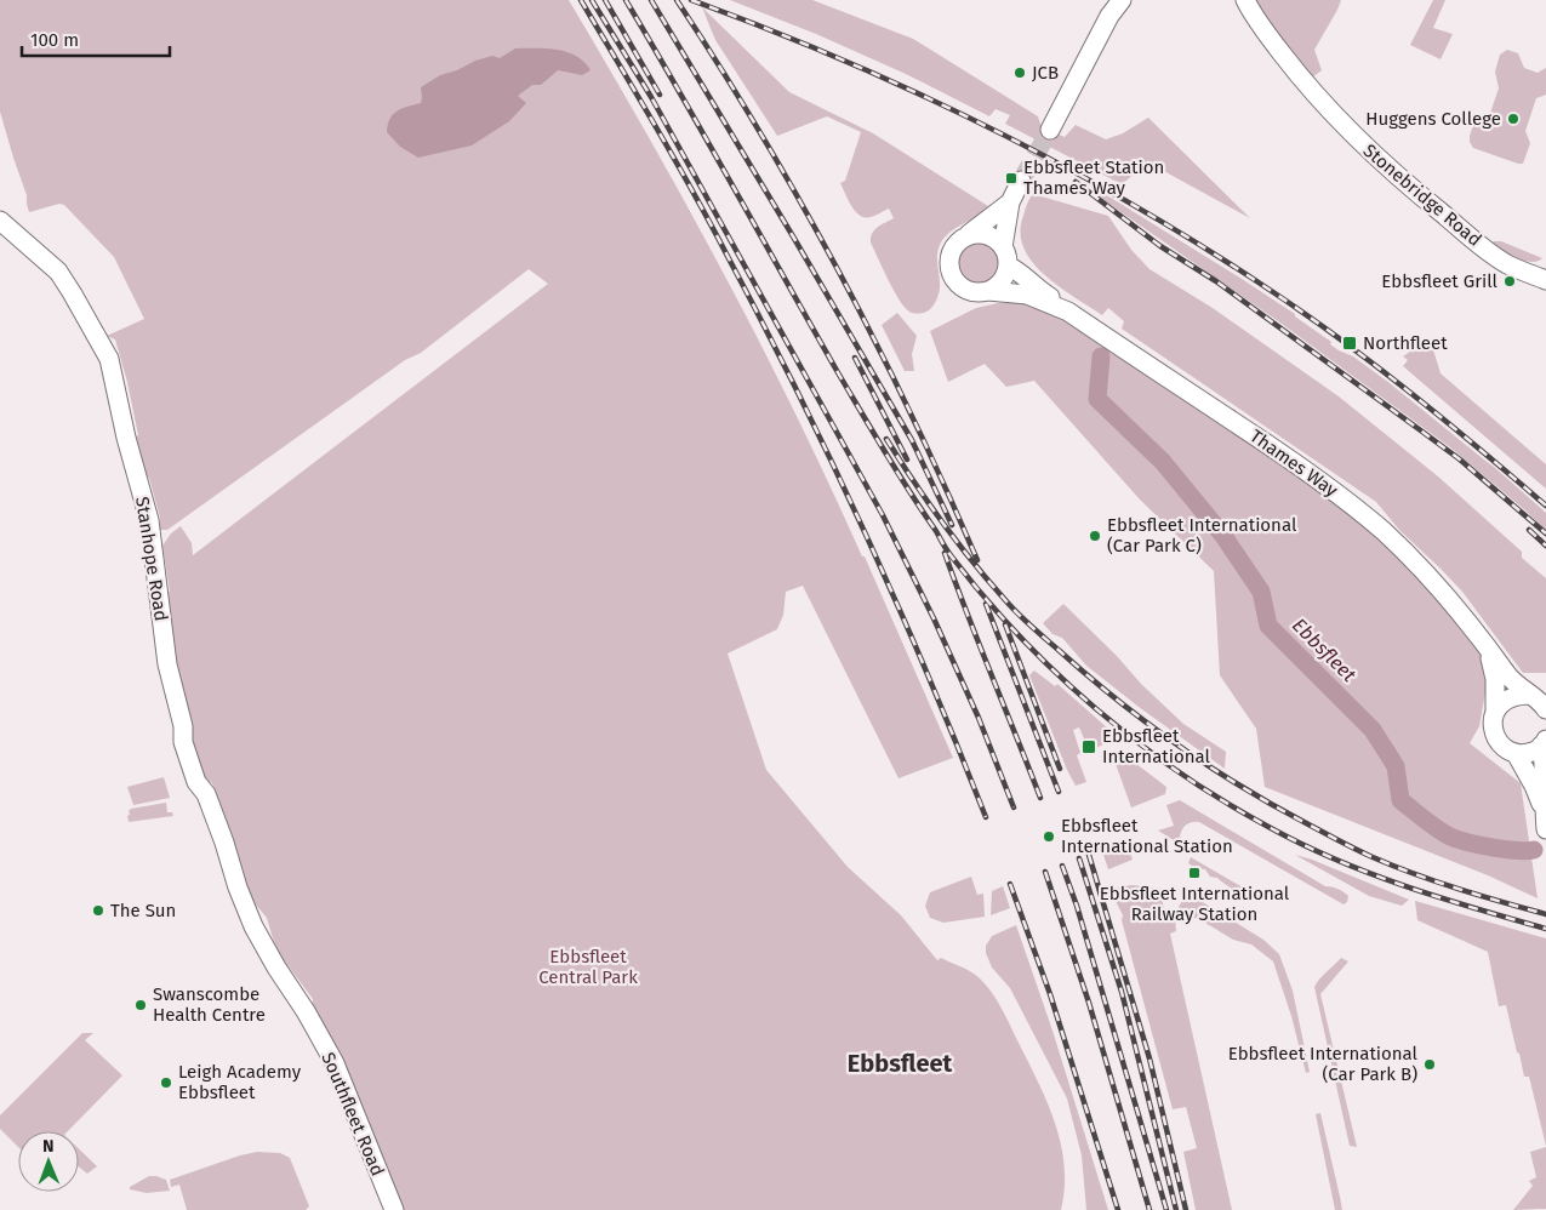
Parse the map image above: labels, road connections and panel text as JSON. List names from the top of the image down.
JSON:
{
  "streets": {
    "main road": [
      "Stonebridge Road",
      "Thames Way",
      "Stanhope Road",
      "Southfleet Road"
    ]
  },
  "crossings": [
    ["Stanhope Road", "Southfleet Road"]
  ],
  "districts": ["Ebbsfleet"],
  "water": ["Ebbsfleet"],
  "parks": ["Ebbsfleet Central Park"],
  "places": {
    "other": [
      "JCB",
      "Huggens College",
      "Ebbsfleet Grill",
      "Ebbsfleet International (Car Park C)",
      "Ebbsfleet International Station",
      "The Sun",
      "Swanscombe Health Centre",
      "Ebbsfleet International (Car Park B)",
      "Leigh Academy Ebbsfleet"
    ],
    "transit": [
      "Ebbsfleet Station Thames Way",
      "Northfleet",
      "Ebbsfleet International",
      "Ebbsfleet International Railway Station"
    ]
  },
  "scale_bar": "100 m",
  "north": "top"
}
